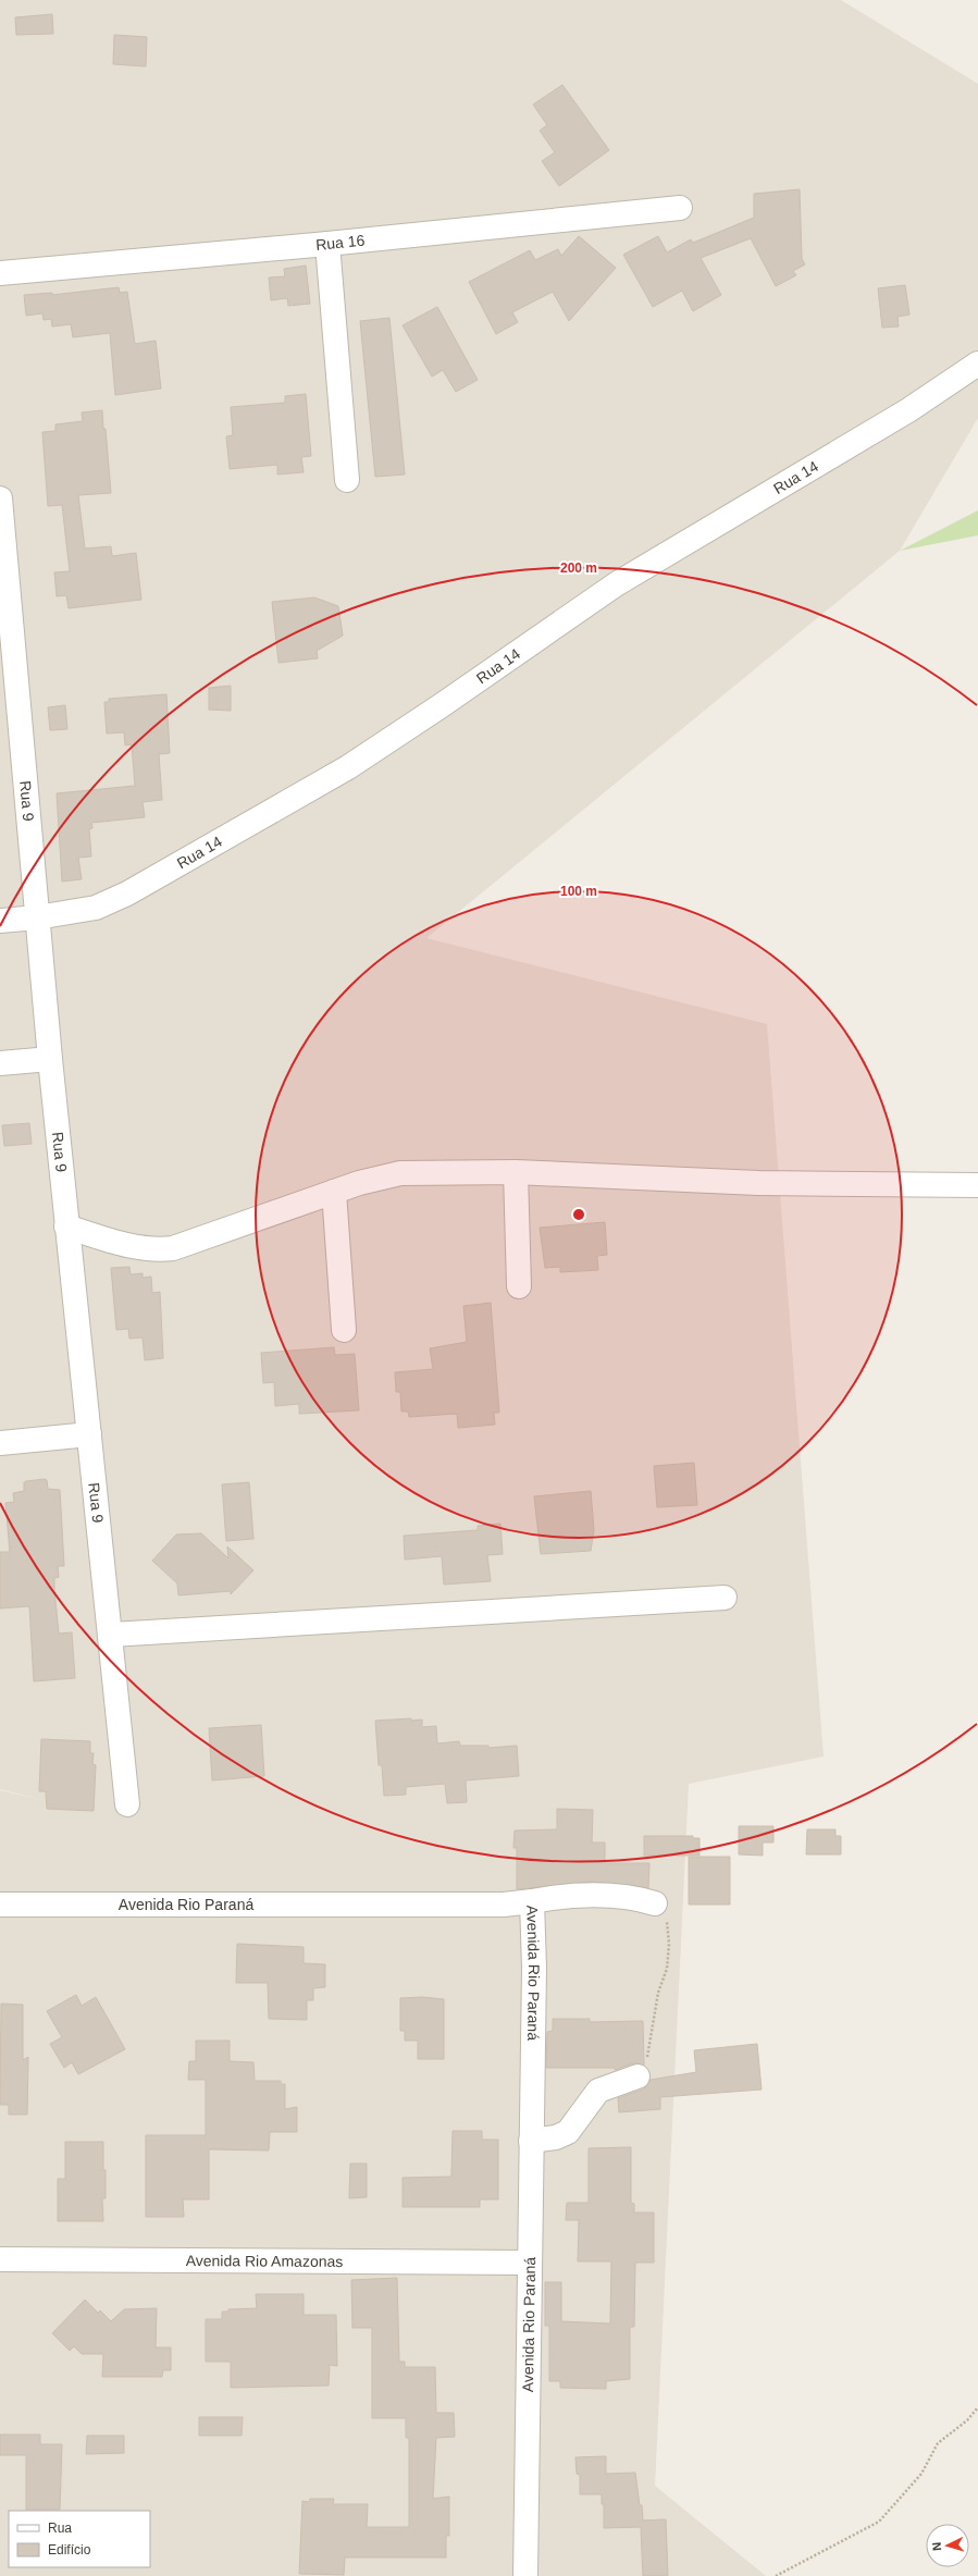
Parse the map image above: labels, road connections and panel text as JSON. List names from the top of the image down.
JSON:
{
  "streets": {
    "street": [
      "Rua 16",
      "Rua 14",
      "Rua 9",
      "Avenida Rio Paraná",
      "Avenida Rio Amazonas"
    ]
  },
  "crossings": [
    ["Rua 14", "Rua 9"],
    ["Avenida Rio Paraná", "Avenida Rio Amazonas"]
  ],
  "legend": ["Rua", "Edifício"],
  "north": "left",
  "rings": ["200 m", "100 m"]
}
